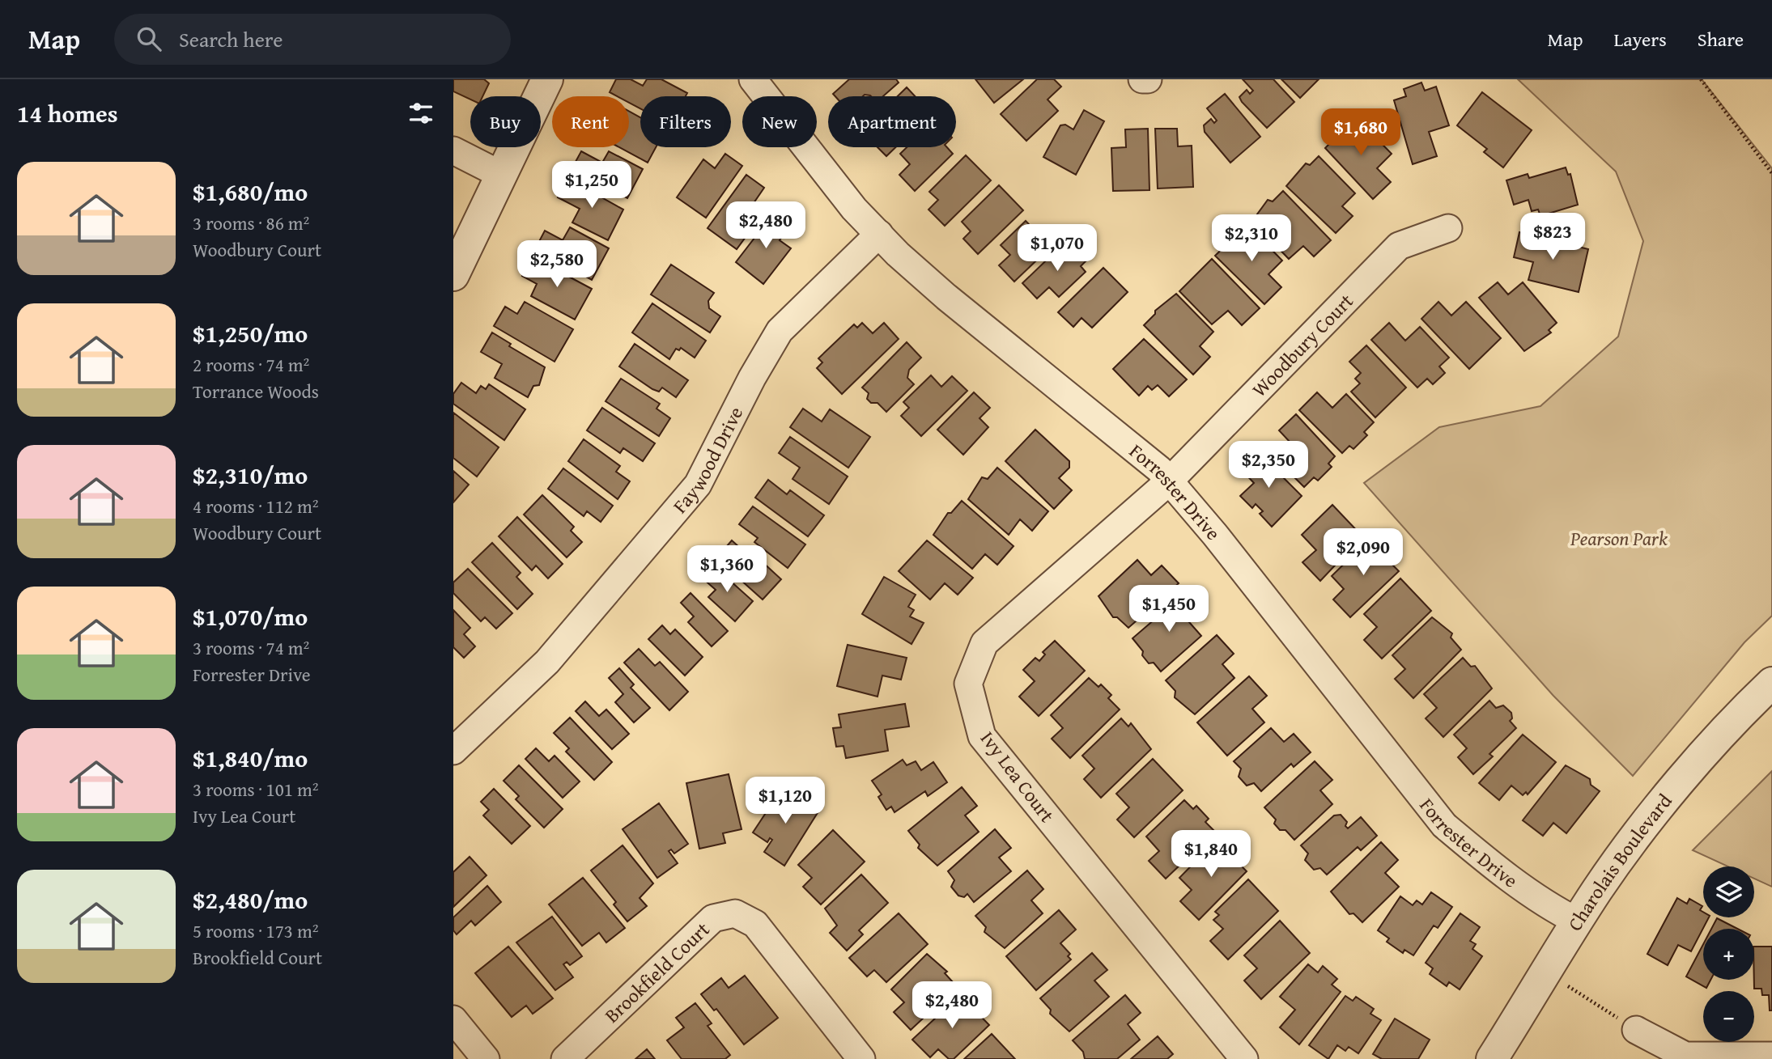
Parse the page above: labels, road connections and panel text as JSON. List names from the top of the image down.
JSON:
{
  "streets": {
    "street": [
      "Woodbury Court",
      "Faywood Drive",
      "Forrester Drive",
      "Ivy Lea Court",
      "Charolais Boulevard",
      "Brookfield Court"
    ]
  },
  "crossings": [
    ["Woodbury Court", "Forrester Drive"],
    ["Woodbury Court", "Ivy Lea Court"],
    ["Faywood Drive", "Forrester Drive"],
    ["Forrester Drive", "Ivy Lea Court"],
    ["Forrester Drive", "Charolais Boulevard"]
  ],
  "parks": ["Pearson Park"],
  "page": {
    "header": "Map",
    "search": "Search here",
    "nav": ["Map", "Layers", "Share"],
    "heading": "14 homes",
    "chip": [
      "Buy",
      "Rent",
      "Filters",
      "New",
      "Apartment"
    ],
    "price": [
      "$1,680",
      "$1,250",
      "$2,480",
      "$823",
      "$2,310",
      "$1,070",
      "$2,580",
      "$2,350",
      "$2,090",
      "$1,360",
      "$1,450",
      "$1,120",
      "$1,840",
      "$2,480"
    ],
    "list": [
      {
        "name": "$1,680/mo",
        "note": "3 rooms · 86 m² · Woodbury Court"
      },
      {
        "name": "$1,250/mo",
        "note": "2 rooms · 74 m² · Torrance Woods"
      },
      {
        "name": "$2,310/mo",
        "note": "4 rooms · 112 m² · Woodbury Court"
      },
      {
        "name": "$1,070/mo",
        "note": "3 rooms · 74 m² · Forrester Drive"
      },
      {
        "name": "$1,840/mo",
        "note": "3 rooms · 101 m² · Ivy Lea Court"
      },
      {
        "name": "$2,480/mo",
        "note": "5 rooms · 173 m² · Brookfield Court"
      }
    ],
    "map_buttons": ["+", "−"]
  }
}
